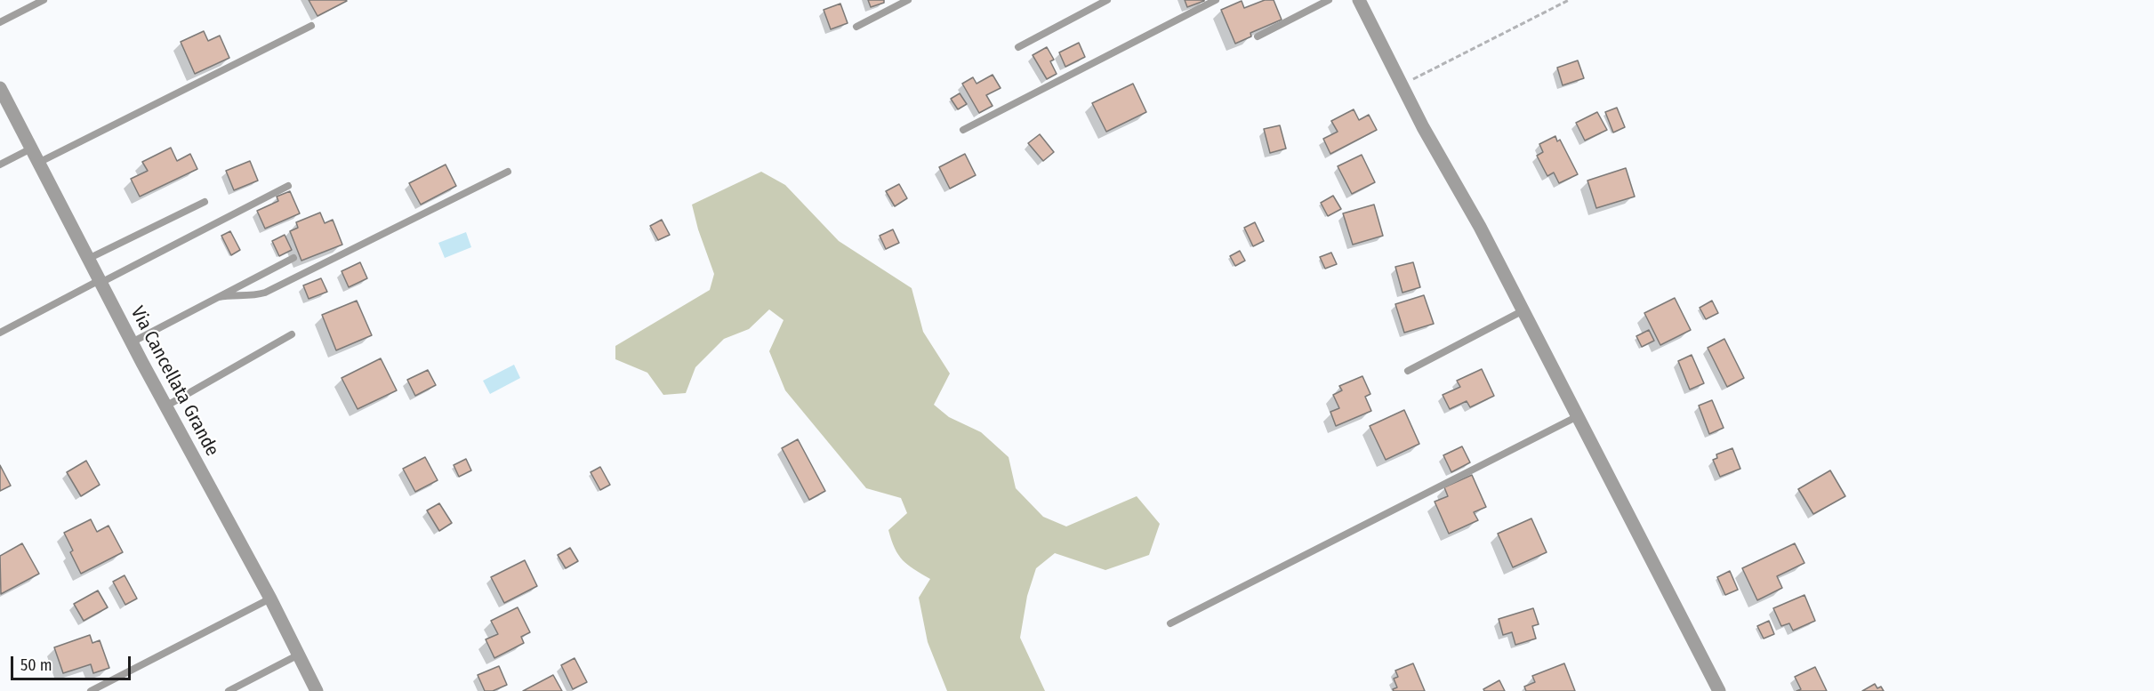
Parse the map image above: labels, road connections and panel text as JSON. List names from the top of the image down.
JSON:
{
  "streets": {
    "street": ["Via Cancellata Grande"]
  },
  "scale_bar": "50 m"
}
